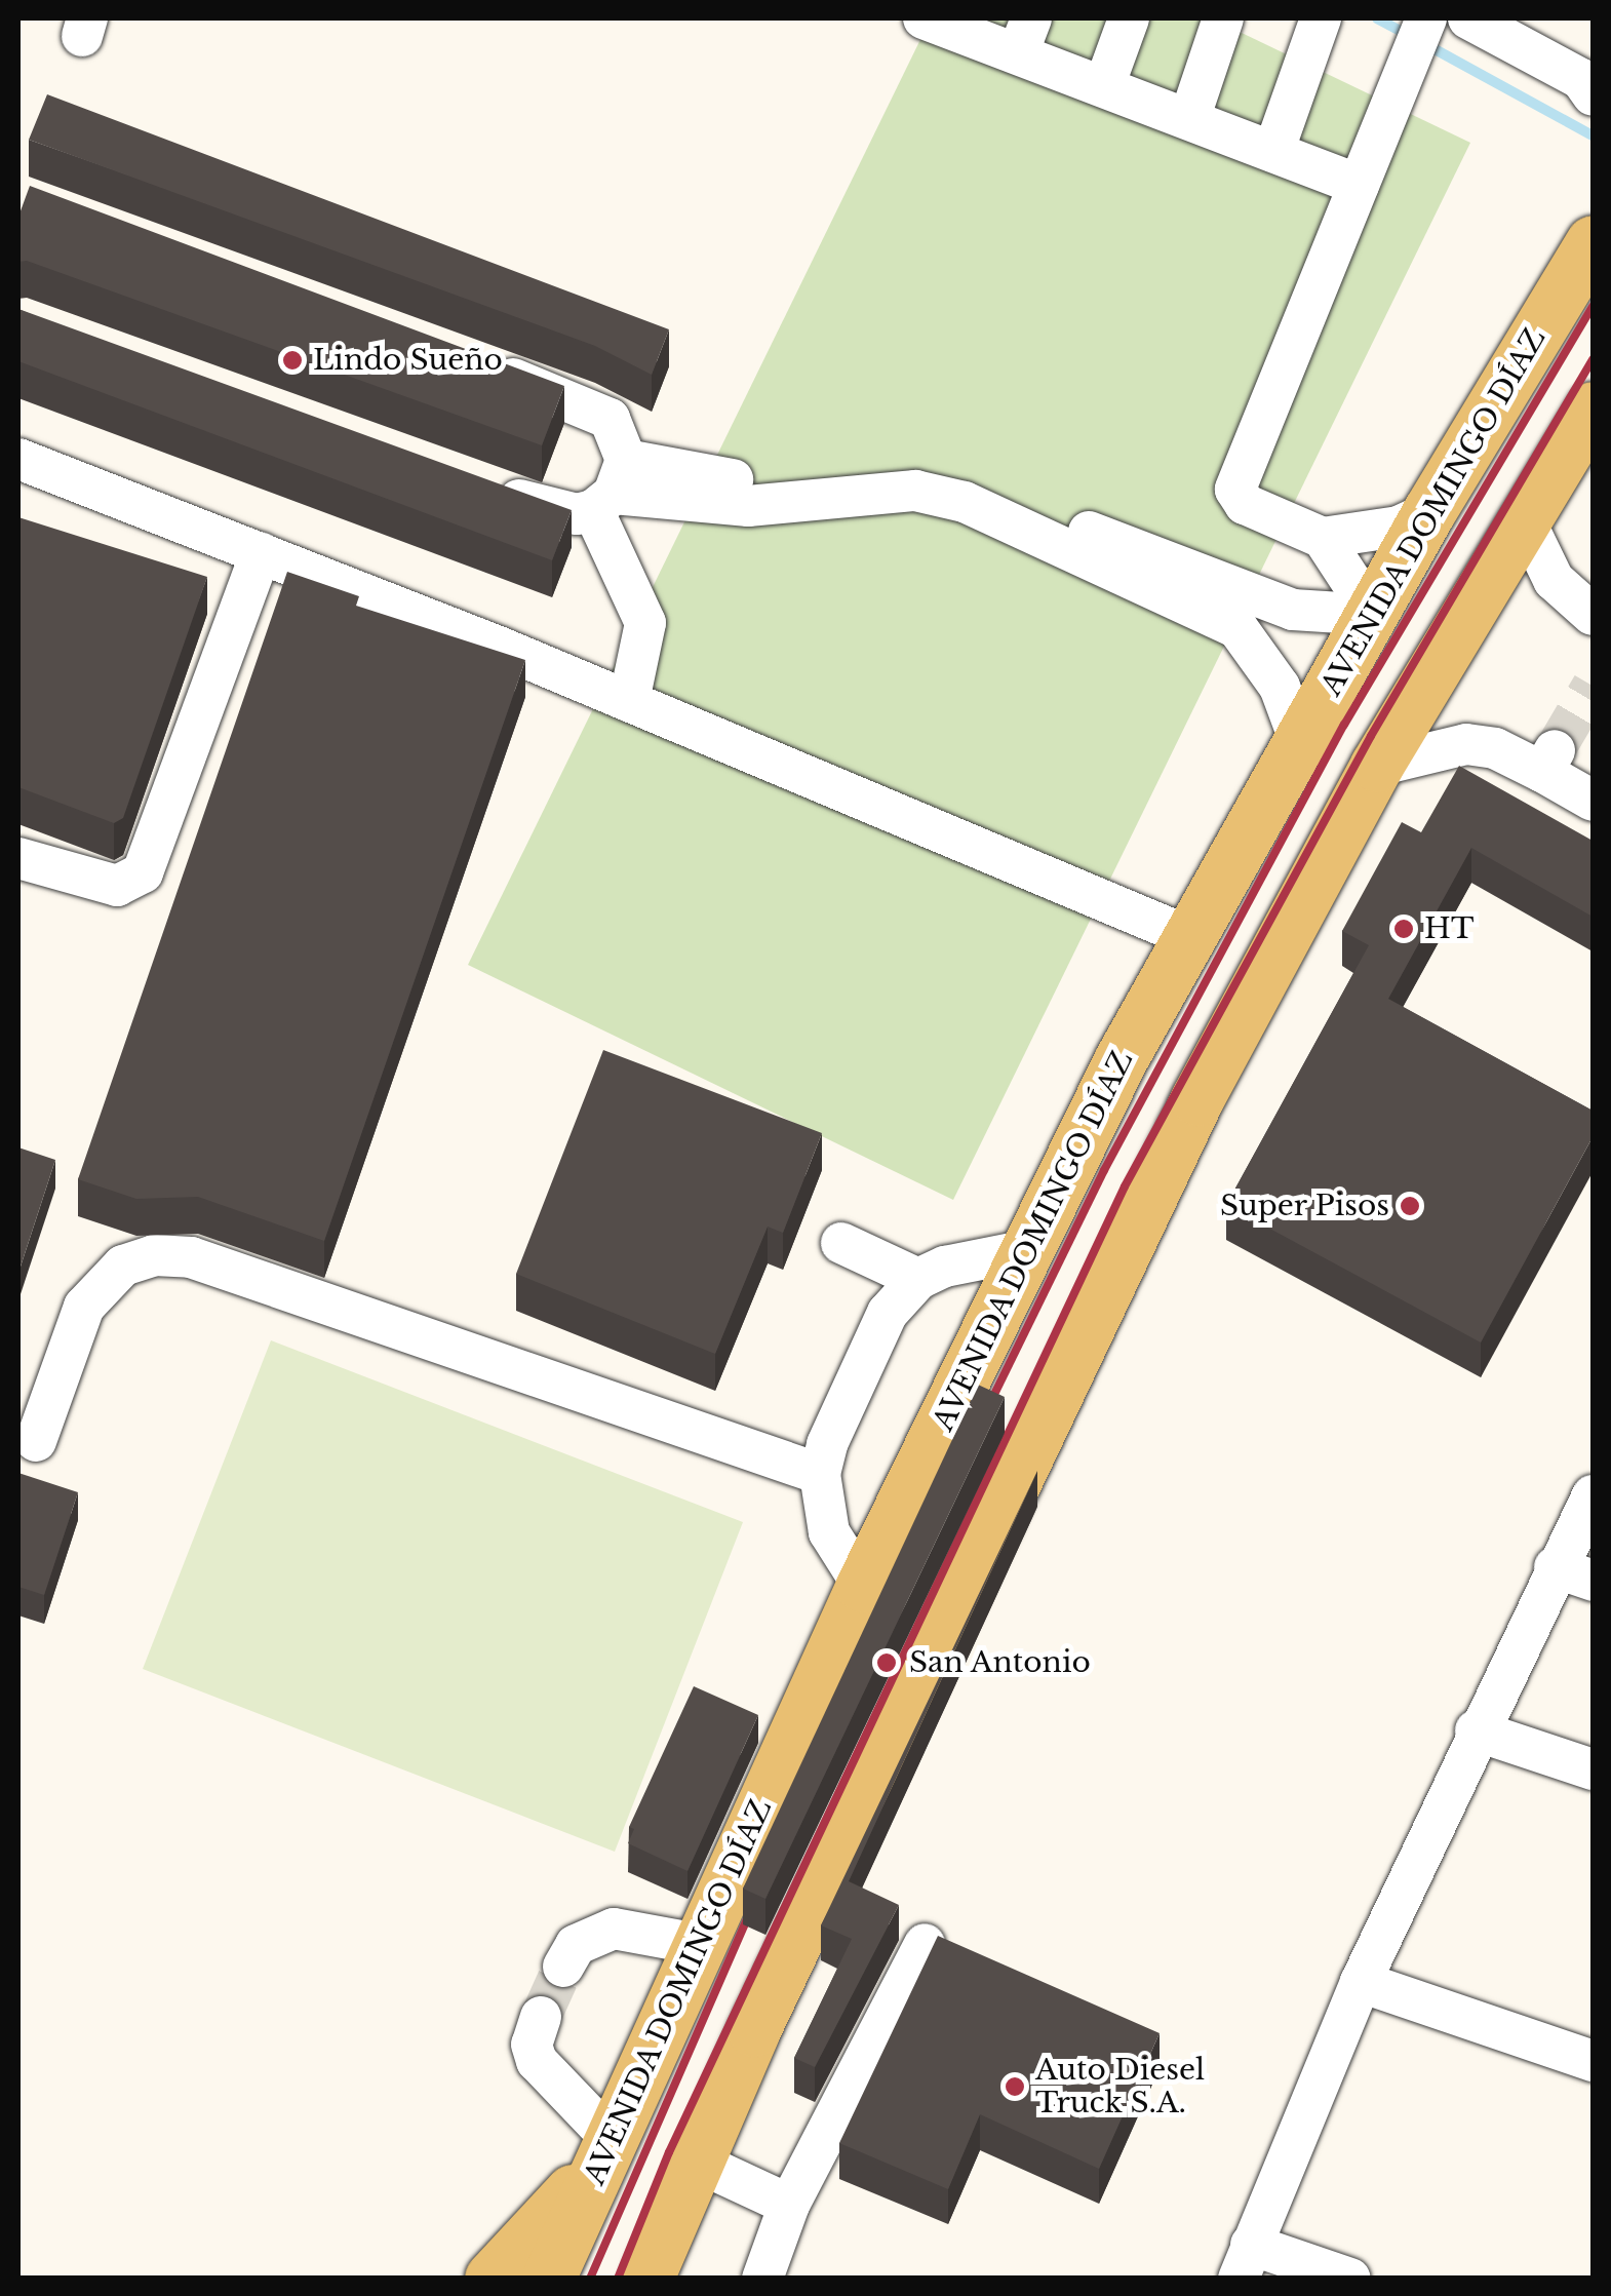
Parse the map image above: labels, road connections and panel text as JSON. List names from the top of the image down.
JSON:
{
  "streets": {
    "main road": ["AVENIDA DOMINGO DÍAZ"]
  },
  "places": [
    "Lindo Sueño",
    "HT",
    "Super Pisos",
    "San Antonio",
    "Auto Diesel Truck S.A."
  ]
}
